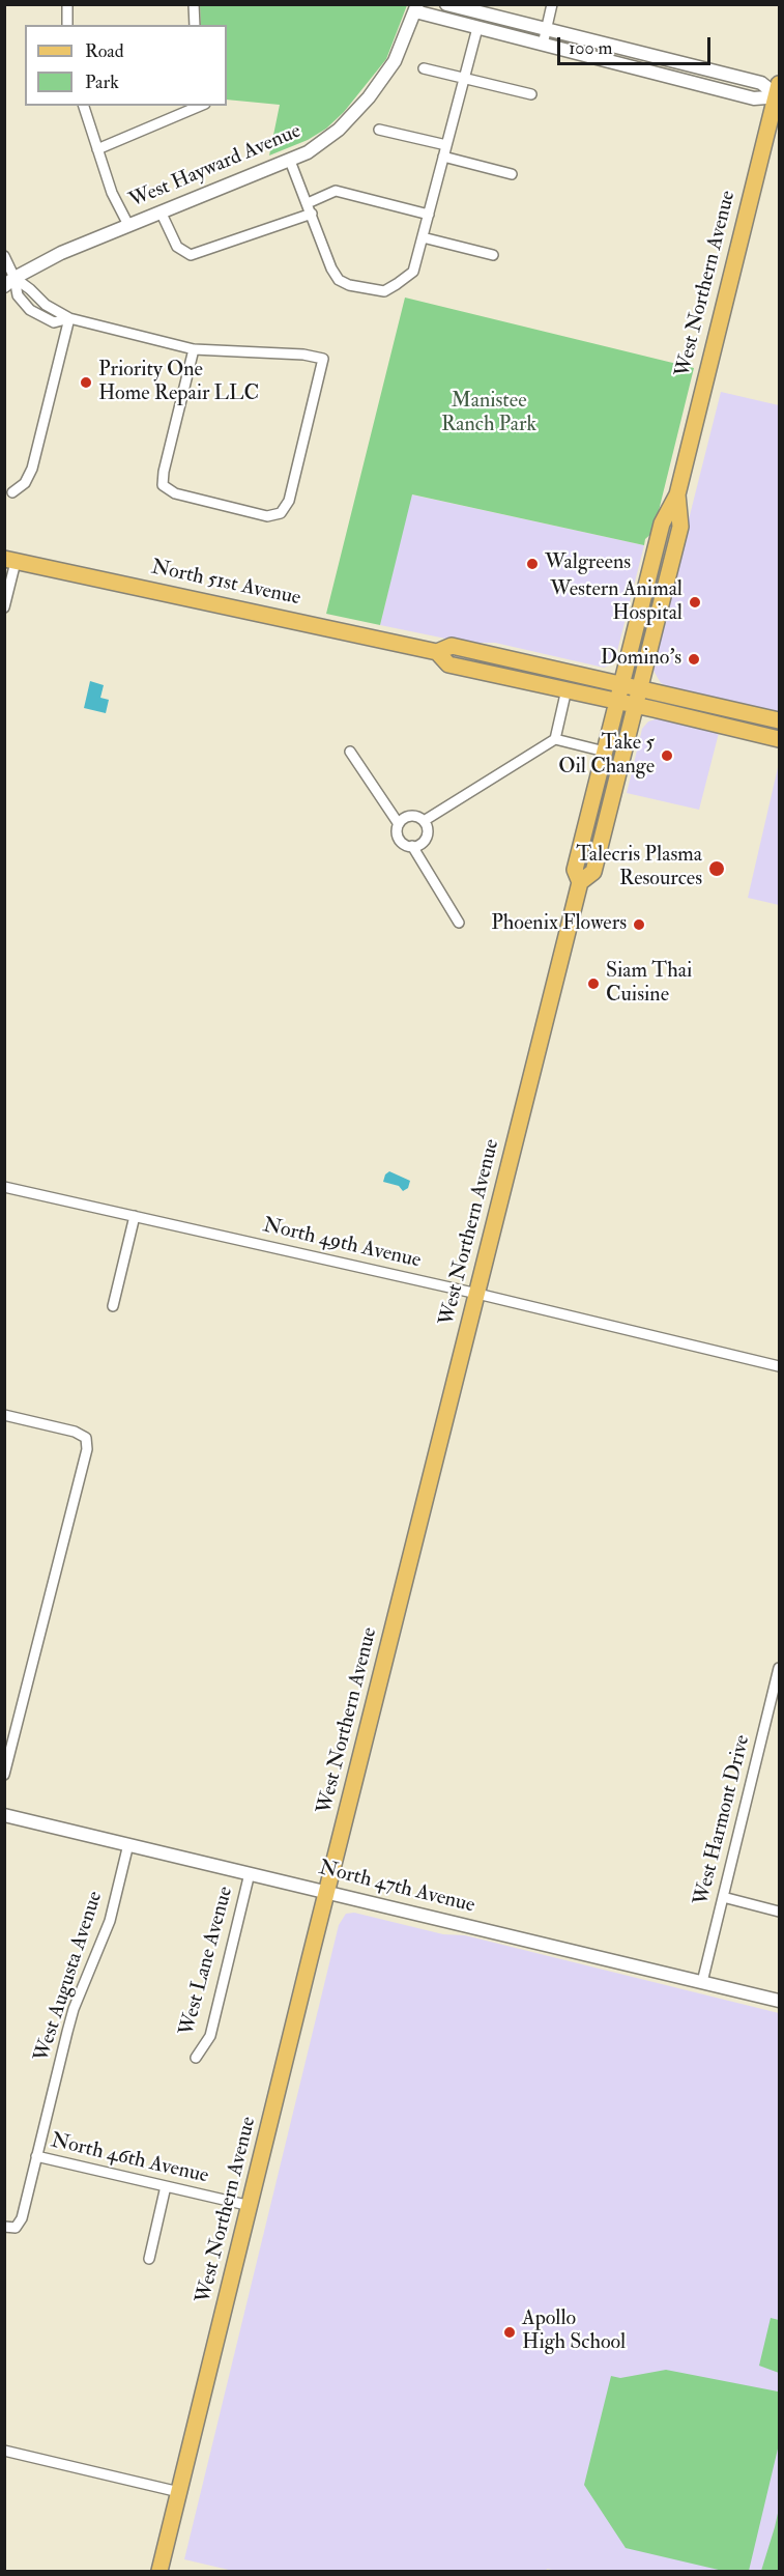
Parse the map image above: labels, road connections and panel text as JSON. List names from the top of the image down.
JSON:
{
  "streets": {
    "main road": ["West Northern Avenue", "North 51st Avenue"],
    "street": [
      "West Hayward Avenue",
      "North 49th Avenue",
      "West Harmont Drive",
      "North 47th Avenue",
      "West Lane Avenue",
      "West Augusta Avenue",
      "North 46th Avenue"
    ]
  },
  "crossings": [
    ["West Northern Avenue", "North 51st Avenue"],
    ["West Northern Avenue", "North 49th Avenue"],
    ["West Northern Avenue", "North 47th Avenue"],
    ["West Northern Avenue", "North 46th Avenue"],
    ["West Harmont Drive", "North 47th Avenue"],
    ["North 47th Avenue", "West Lane Avenue"],
    ["North 47th Avenue", "West Augusta Avenue"],
    ["West Augusta Avenue", "North 46th Avenue"]
  ],
  "parks": ["Manistee Ranch Park"],
  "places": [
    "Priority One Home Repair LLC",
    "Walgreens",
    "Western Animal Hospital",
    "Domino's",
    "Take 5 Oil Change",
    "Talecris Plasma Resources",
    "Phoenix Flowers",
    "Siam Thai Cuisine",
    "Apollo High School"
  ],
  "legend": ["Road", "Park"],
  "scale_bar": "100 m"
}
